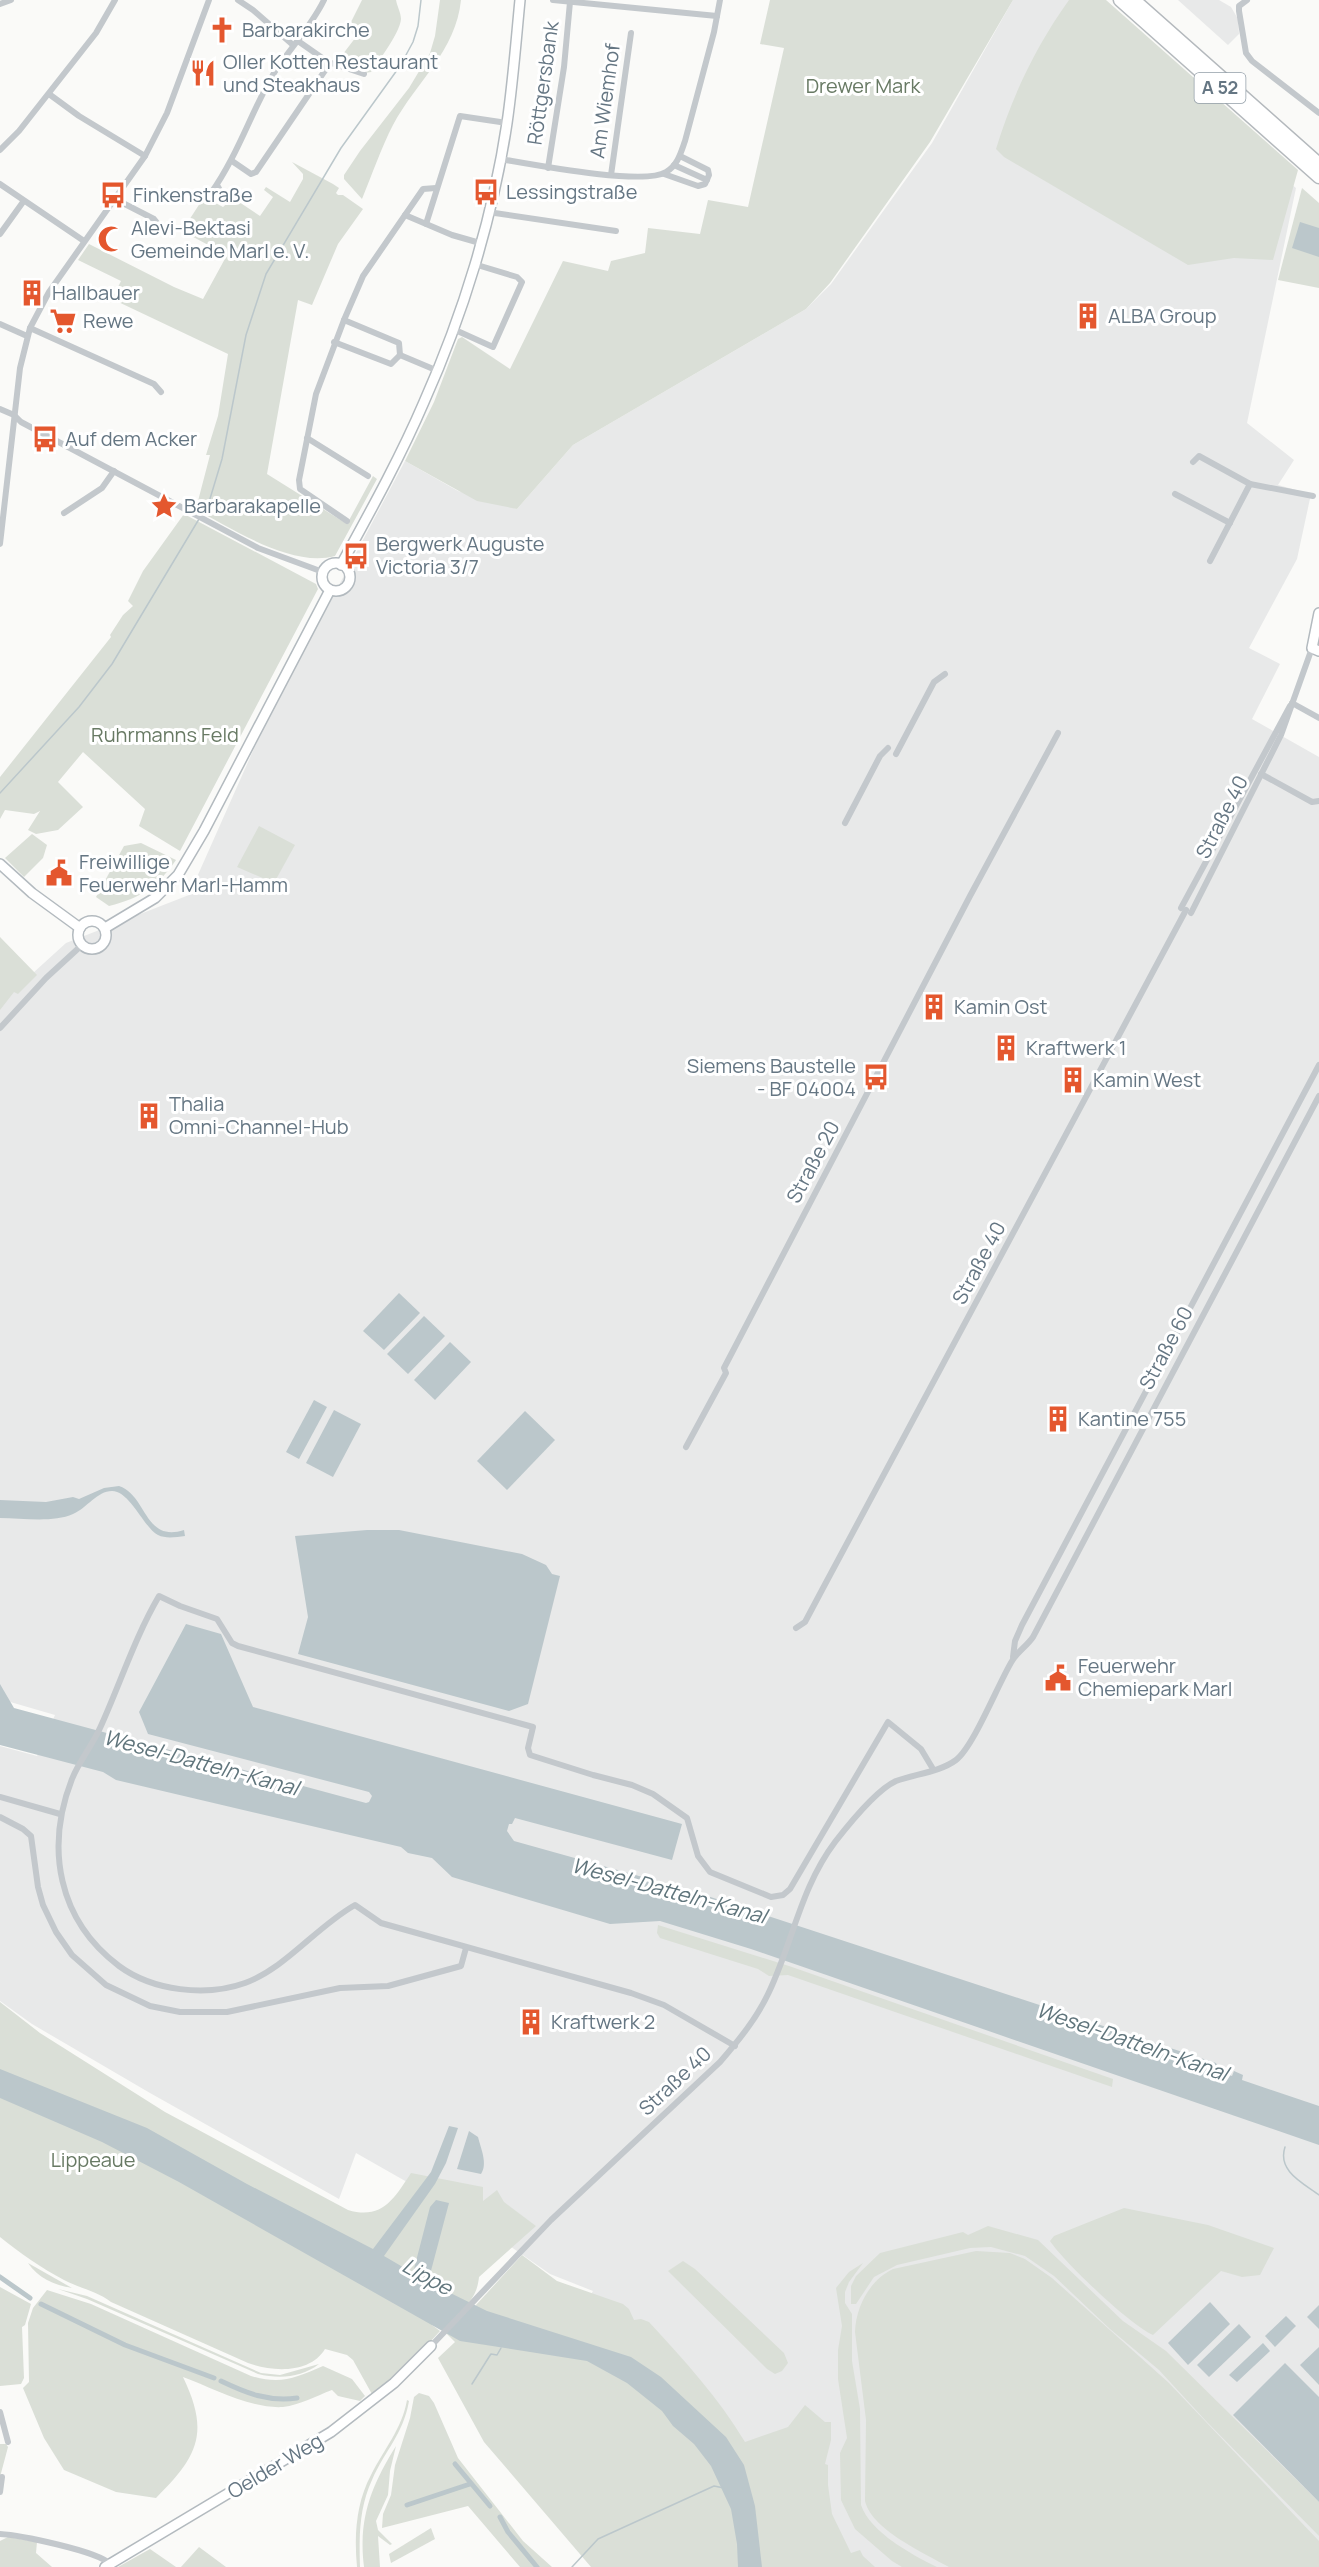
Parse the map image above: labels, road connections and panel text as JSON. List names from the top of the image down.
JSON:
{
  "streets": {
    "highway": ["A 52"],
    "main road": ["Oelder Weg"],
    "street": [
      "Röttgersbank",
      "Am Wiemhof",
      "Straße 40",
      "Straße 20",
      "Straße 60"
    ]
  },
  "crossings": [
    ["Straße 40", "Straße 60"],
    ["Straße 40", "Oelder Weg"]
  ],
  "water": ["Wesel-Datteln-Kanal", "Lippe"],
  "parks": ["Drewer Mark", "Ruhrmanns Feld", "Lippeaue"],
  "places": {
    "church": ["Barbarakirche"],
    "restaurant": ["Oller Kotten Restaurant und Steakhaus"],
    "bus stop": [
      "Lessingstraße",
      "Finkenstraße",
      "Auf dem Acker",
      "Bergwerk Auguste Victoria 3/7",
      "Siemens Baustelle - BF 04004"
    ],
    "mosque": ["Alevi-Bektasi Gemeinde Marl e. V."],
    "building": [
      "Hallbauer",
      "ALBA Group",
      "Kamin Ost",
      "Kraftwerk 1",
      "Kamin West",
      "Thalia Omni-Channel-Hub",
      "Kantine 755",
      "Kraftwerk 2"
    ],
    "supermarket": ["Rewe"],
    "place": ["Barbarakapelle"],
    "public building": ["Freiwillige Feuerwehr Marl-Hamm", "Feuerwehr Chemiepark Marl"]
  }
}
